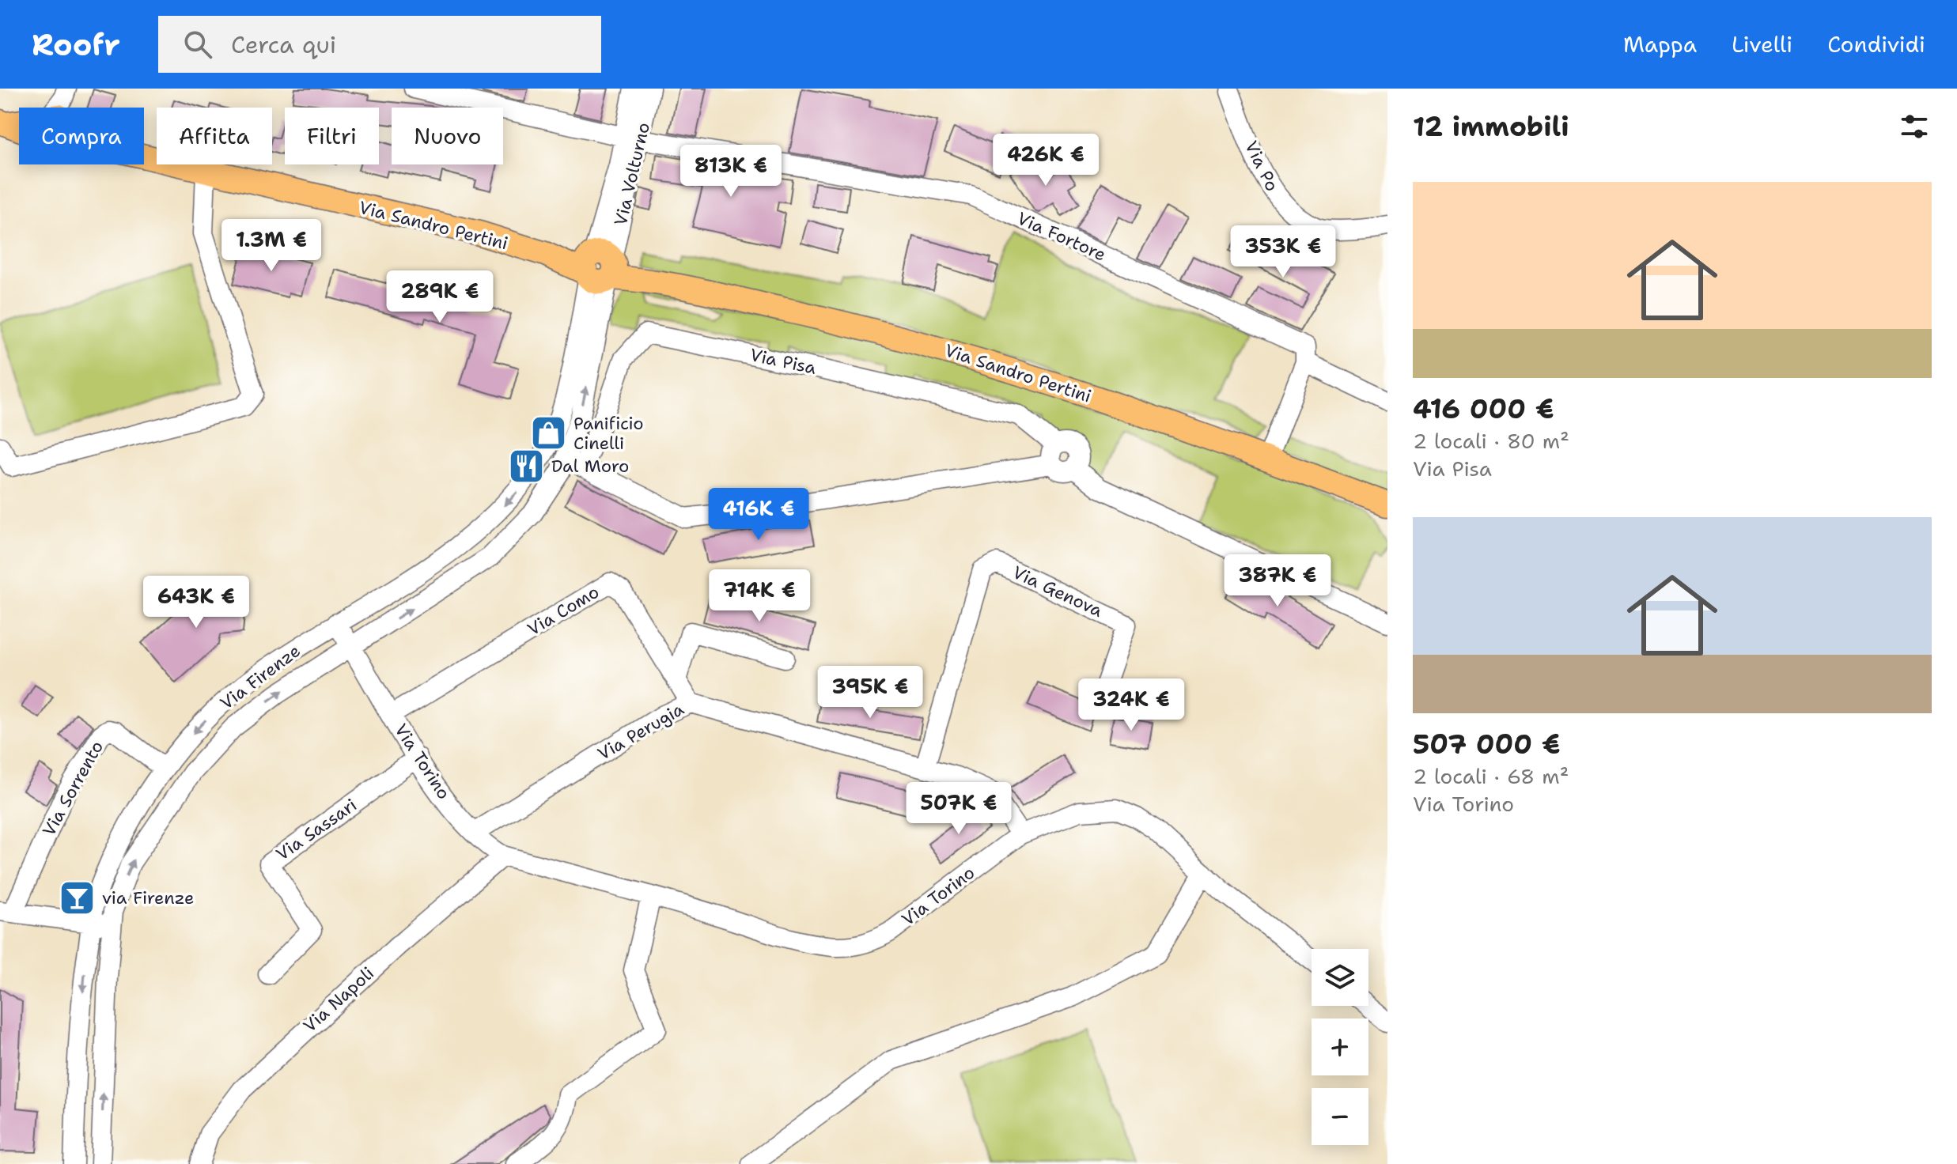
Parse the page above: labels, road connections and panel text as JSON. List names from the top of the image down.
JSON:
{
  "streets": {
    "main road": ["Via Sandro Pertini"],
    "street": [
      "Via Po",
      "Via Volturno",
      "Via Fortore",
      "Via Pisa",
      "Via Genova",
      "Via Como",
      "Via Firenze",
      "Via Perugia",
      "Via Torino",
      "Via Sorrento",
      "Via Sassari",
      "Via Napoli"
    ]
  },
  "crossings": [
    ["Via Volturno", "Via Sandro Pertini"],
    ["Via Volturno", "Via Fortore"],
    ["Via Volturno", "Via Firenze"],
    ["Via Sandro Pertini", "Via Firenze"],
    ["Via Genova", "Via Perugia"],
    ["Via Como", "Via Perugia"],
    ["Via Como", "Via Torino"],
    ["Via Firenze", "Via Torino"],
    ["Via Firenze", "Via Sorrento"],
    ["Via Perugia", "Via Torino"],
    ["Via Torino", "Via Sassari"],
    ["Via Torino", "Via Napoli"]
  ],
  "places": {
    "shop": ["Panificio Cinelli"],
    "restaurant": ["Dal Moro"],
    "bar": ["via Firenze"]
  },
  "page": {
    "header": "Roofr",
    "search": "Cerca qui",
    "nav": ["Mappa", "Livelli", "Condividi"],
    "heading": "12 immobili",
    "chip": [
      "Compra",
      "Affitta",
      "Filtri",
      "Nuovo"
    ],
    "price": [
      "426K €",
      "813K €",
      "1.3M €",
      "353K €",
      "289K €",
      "416K €",
      "387K €",
      "714K €",
      "643K €",
      "395K €",
      "324K €",
      "507K €"
    ],
    "list": [
      {
        "name": "416 000 €",
        "note": "2 locali · 80 m² · Via Pisa"
      },
      {
        "name": "507 000 €",
        "note": "2 locali · 68 m² · Via Torino"
      }
    ],
    "map_buttons": ["+", "−"]
  }
}
